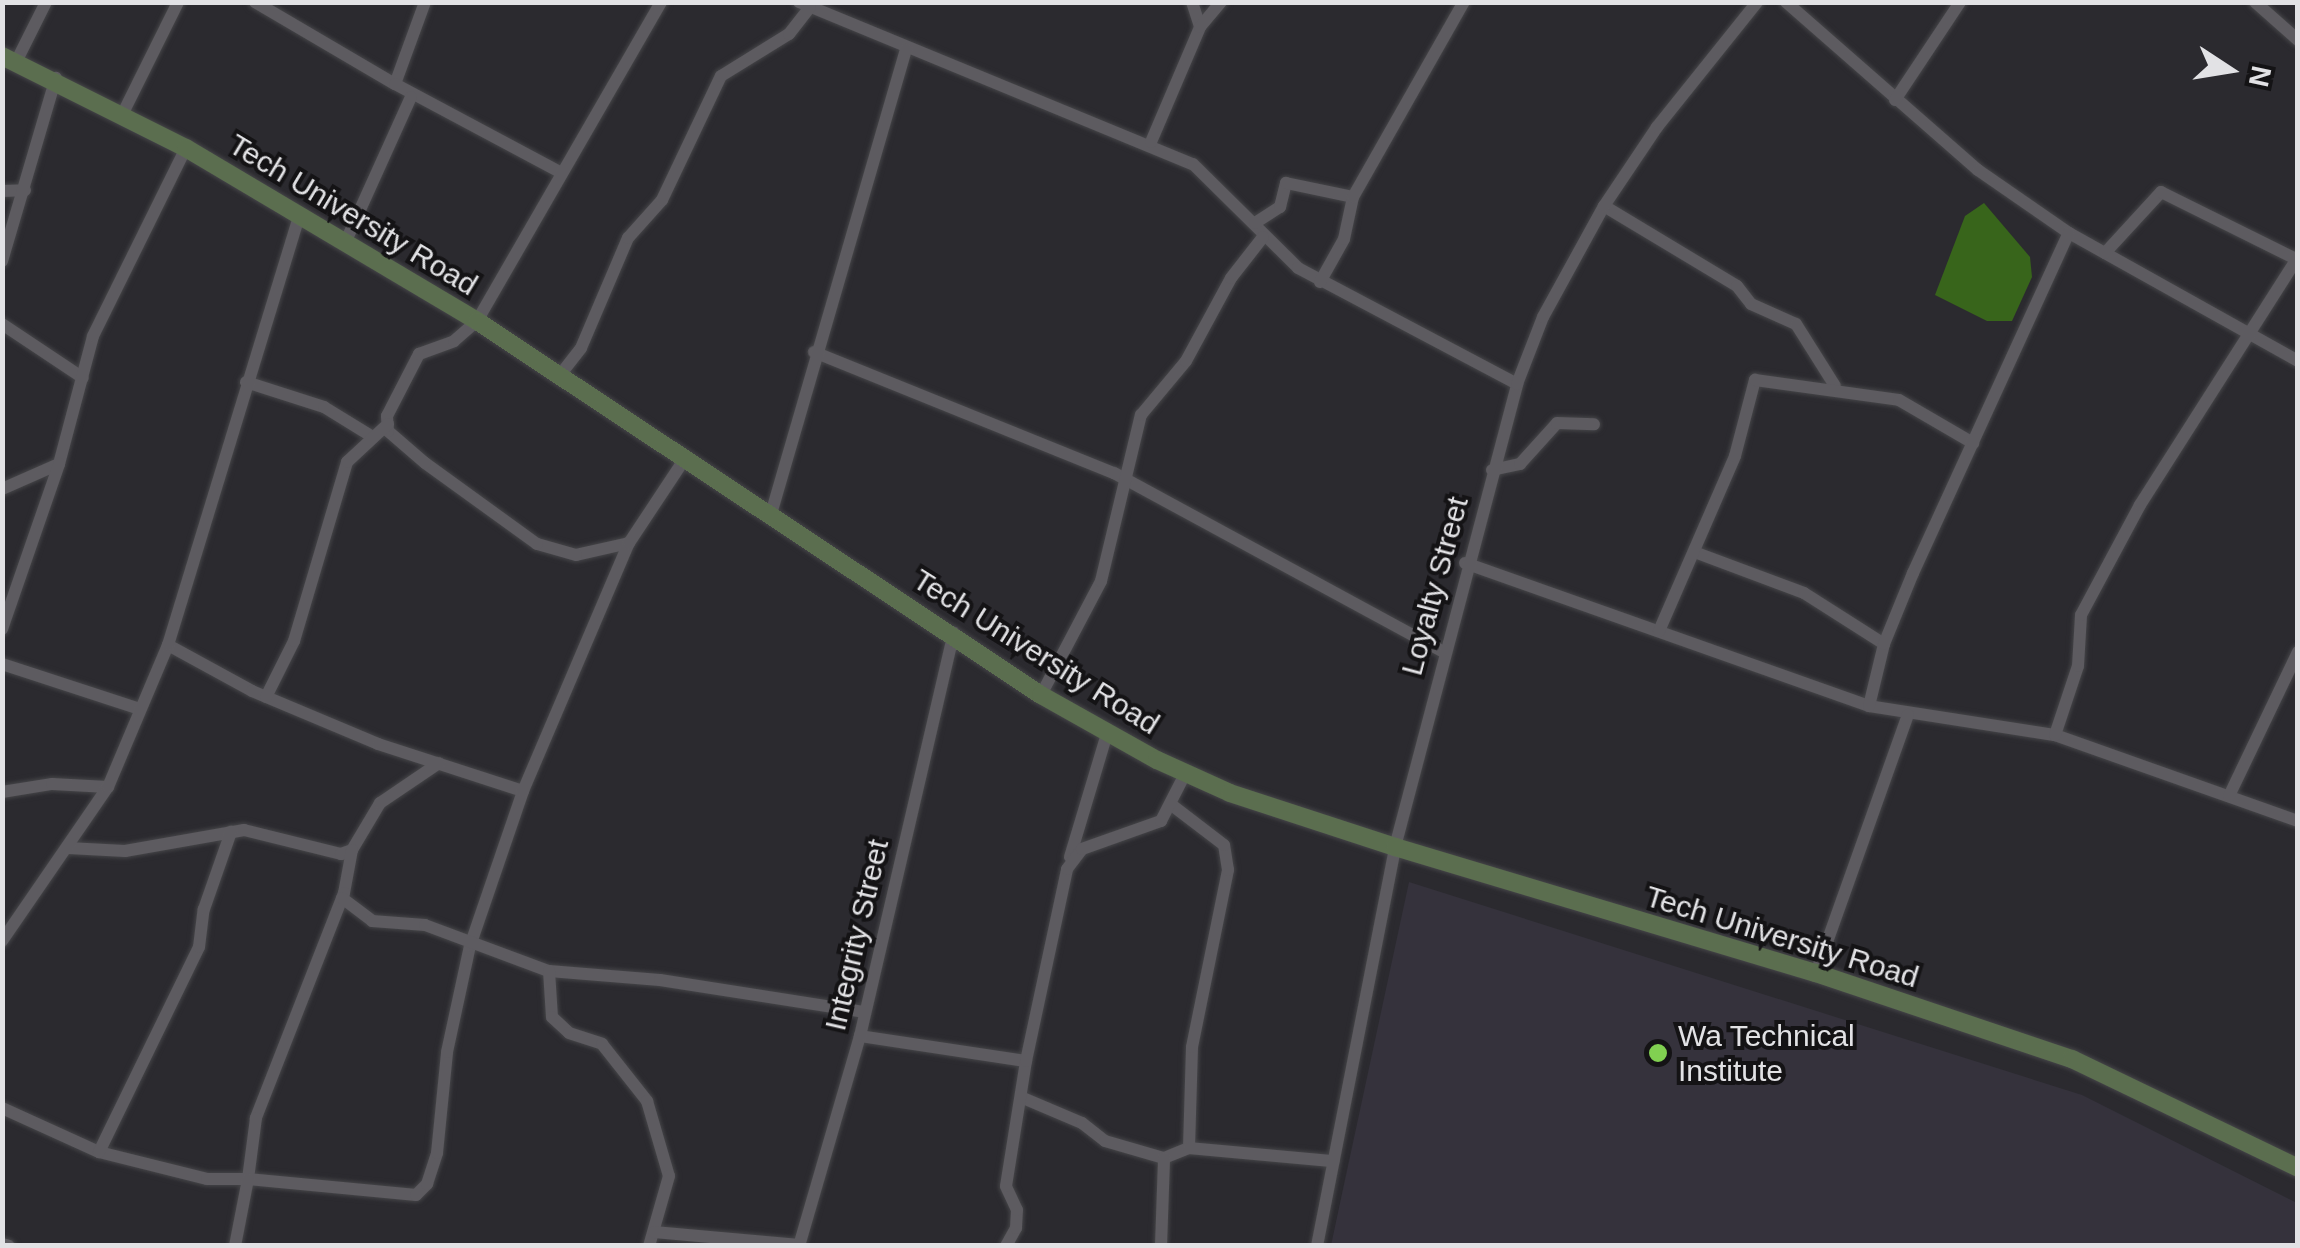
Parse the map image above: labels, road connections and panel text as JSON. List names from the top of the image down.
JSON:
{
  "streets": {
    "street": ["Tech University Road", "Loyalty Street", "Integrity Street"]
  },
  "crossings": [
    ["Tech University Road", "Loyalty Street"],
    ["Tech University Road", "Integrity Street"]
  ],
  "places": ["Wa Technical Institute"],
  "north": "right"
}
